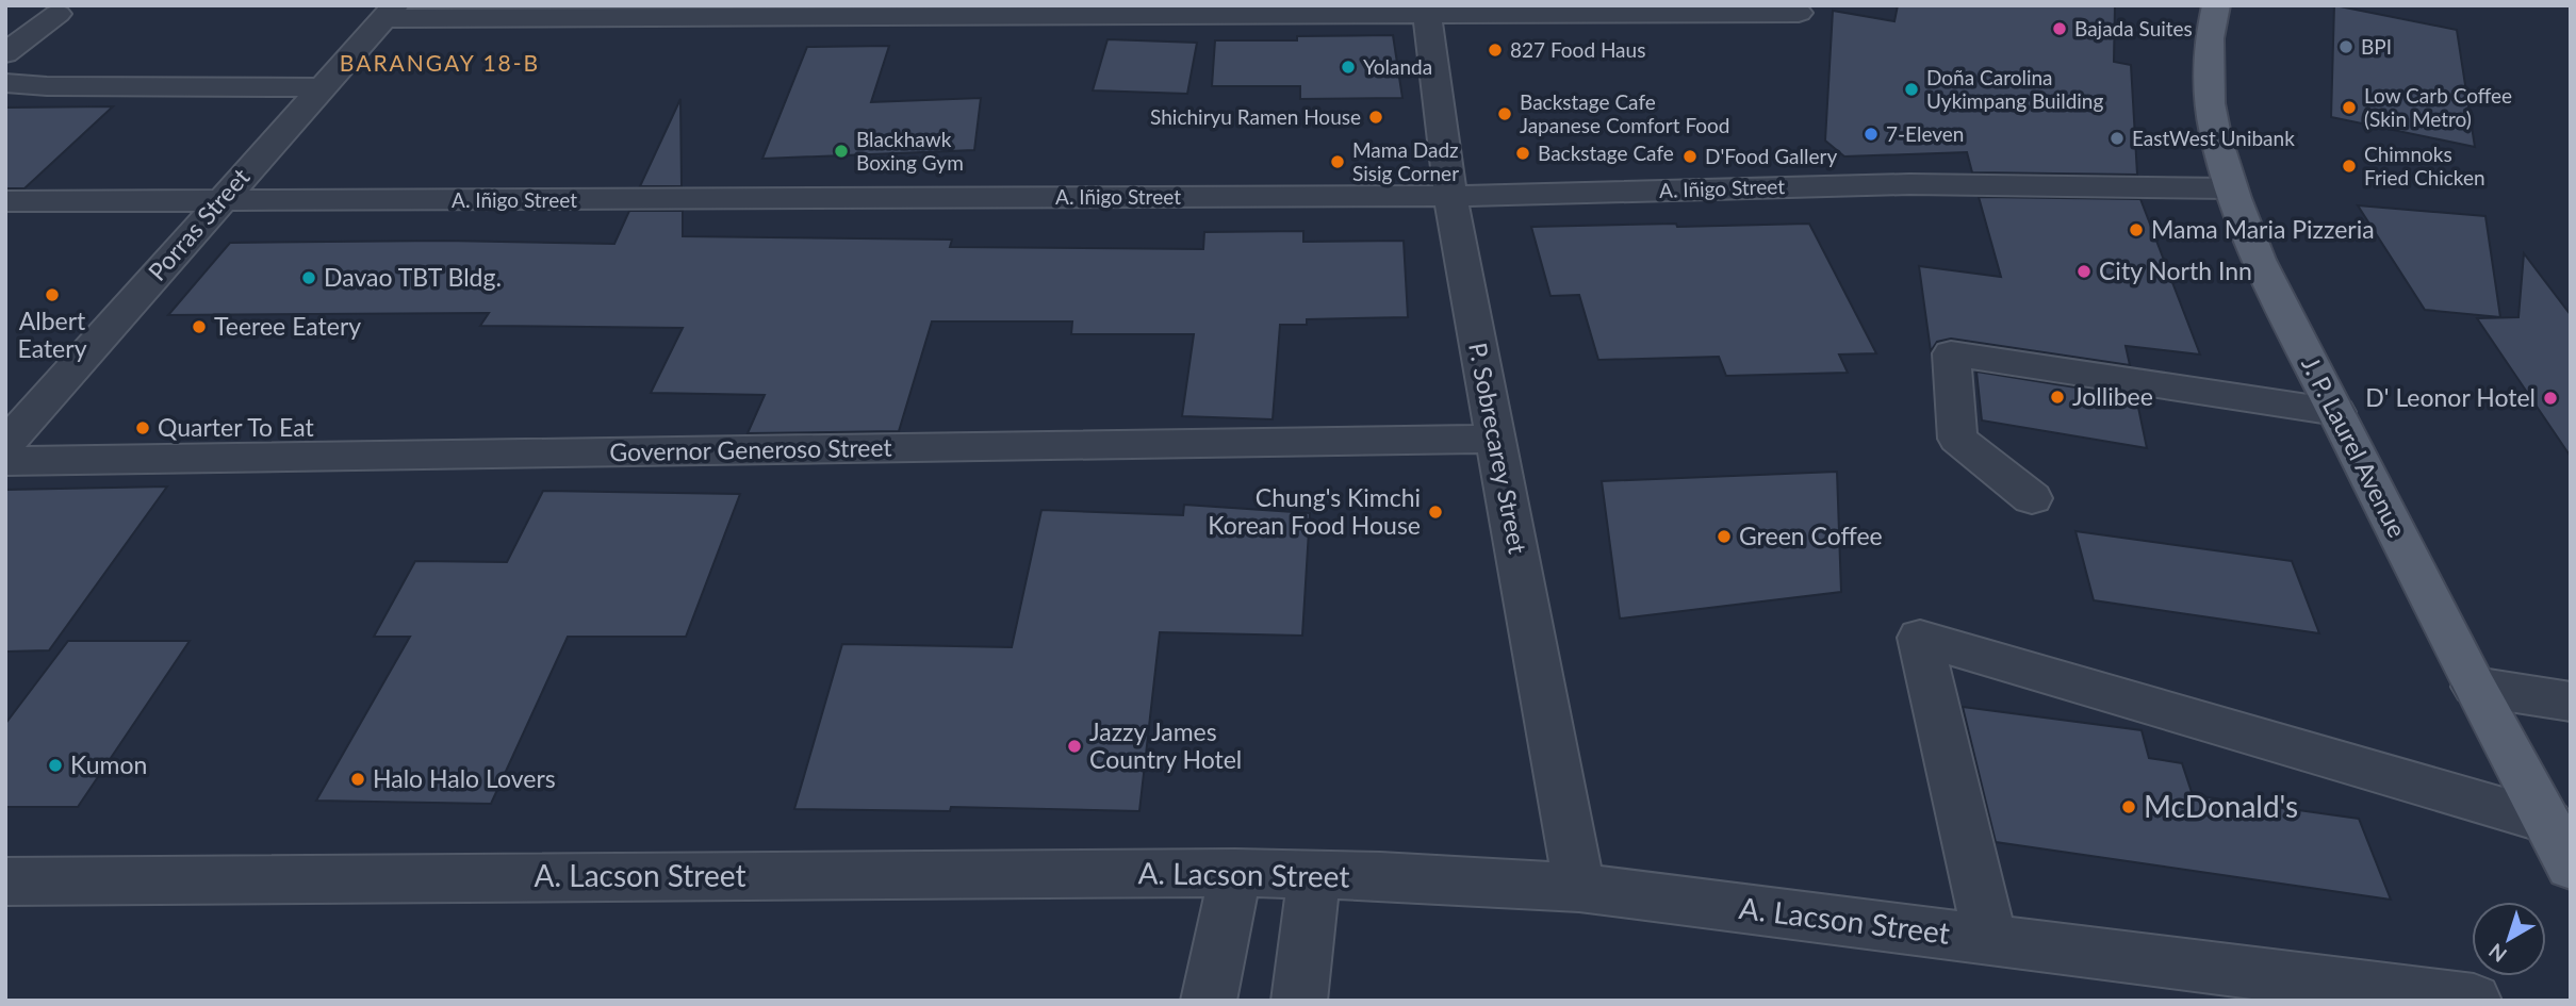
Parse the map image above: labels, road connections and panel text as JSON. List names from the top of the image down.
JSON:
{
  "streets": {
    "main road": ["J. P. Laurel Avenue"],
    "street": [
      "A. Iñigo Street",
      "Porras Street",
      "P. Sobrecarey Street",
      "Governor Generoso Street",
      "A. Lacson Street"
    ]
  },
  "crossings": [
    ["A. Iñigo Street", "Porras Street"],
    ["A. Iñigo Street", "J. P. Laurel Avenue"],
    ["A. Iñigo Street", "P. Sobrecarey Street"],
    ["P. Sobrecarey Street", "Governor Generoso Street"],
    ["P. Sobrecarey Street", "A. Lacson Street"]
  ],
  "districts": ["BARANGAY 18-B"],
  "places": [
    "Bajada Suites",
    "BPI",
    "827 Food Haus",
    "Yolanda",
    "Doña Carolina Uykimpang Building",
    "Low Carb Coffee (Skin Metro)",
    "Backstage Cafe Japanese Comfort Food",
    "Shichiryu Ramen House",
    "7-Eleven",
    "EastWest Unibank",
    "Blackhawk Boxing Gym",
    "Backstage Cafe",
    "D'Food Gallery",
    "Mama Dadz Sisig Corner",
    "Chimnoks Fried Chicken",
    "Mama Maria Pizzeria",
    "City North Inn",
    "Davao TBT Bldg.",
    "Albert Eatery",
    "Teeree Eatery",
    "Jollibee",
    "D' Leonor Hotel",
    "Quarter To Eat",
    "Chung's Kimchi Korean Food House",
    "Green Coffee",
    "Jazzy James Country Hotel",
    "Kumon",
    "Halo Halo Lovers",
    "McDonald's"
  ],
  "north": "bottom left"
}
